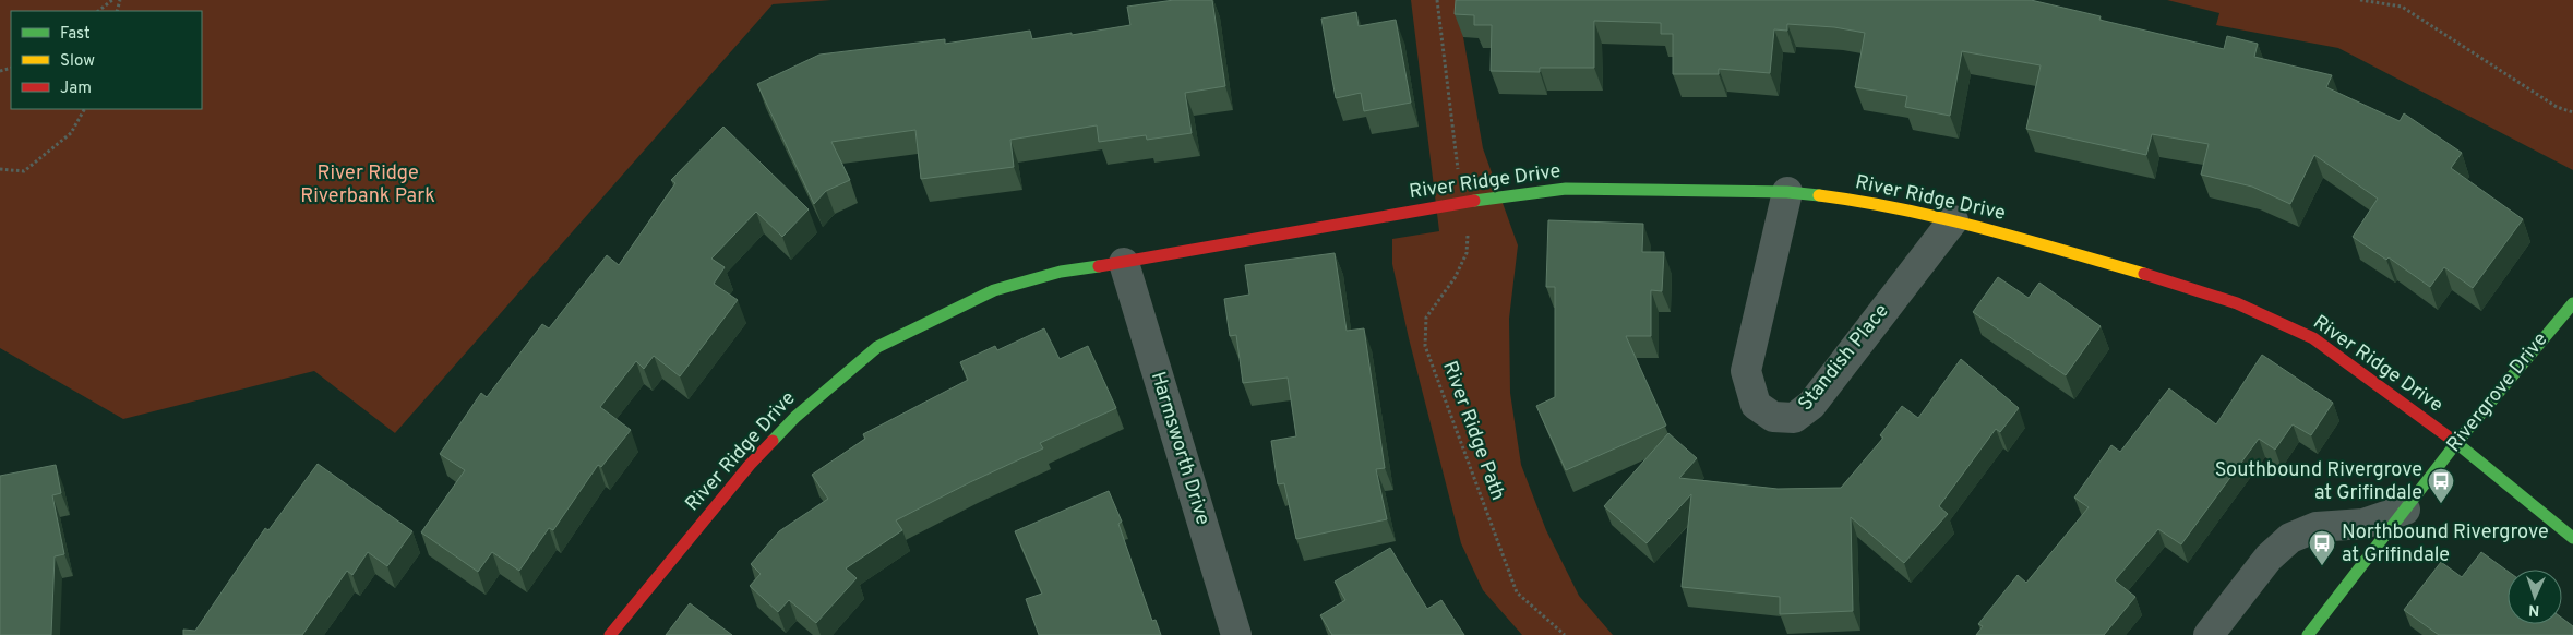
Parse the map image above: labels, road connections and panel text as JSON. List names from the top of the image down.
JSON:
{
  "streets": {
    "street": [
      "River Ridge Drive",
      "Standish Place",
      "Rivergrove Drive",
      "Harmsworth Drive"
    ],
    "path": ["River Ridge Path"]
  },
  "crossings": [
    ["River Ridge Drive", "Standish Place"],
    ["River Ridge Drive", "Rivergrove Drive"],
    ["River Ridge Drive", "Harmsworth Drive"]
  ],
  "parks": ["River Ridge Riverbank Park"],
  "places": {
    "bus stop": ["Southbound Rivergrove at Grifindale", "Northbound Rivergrove at Grifindale"]
  },
  "legend": ["Fast", "Slow", "Jam"],
  "north": "bottom"
}
